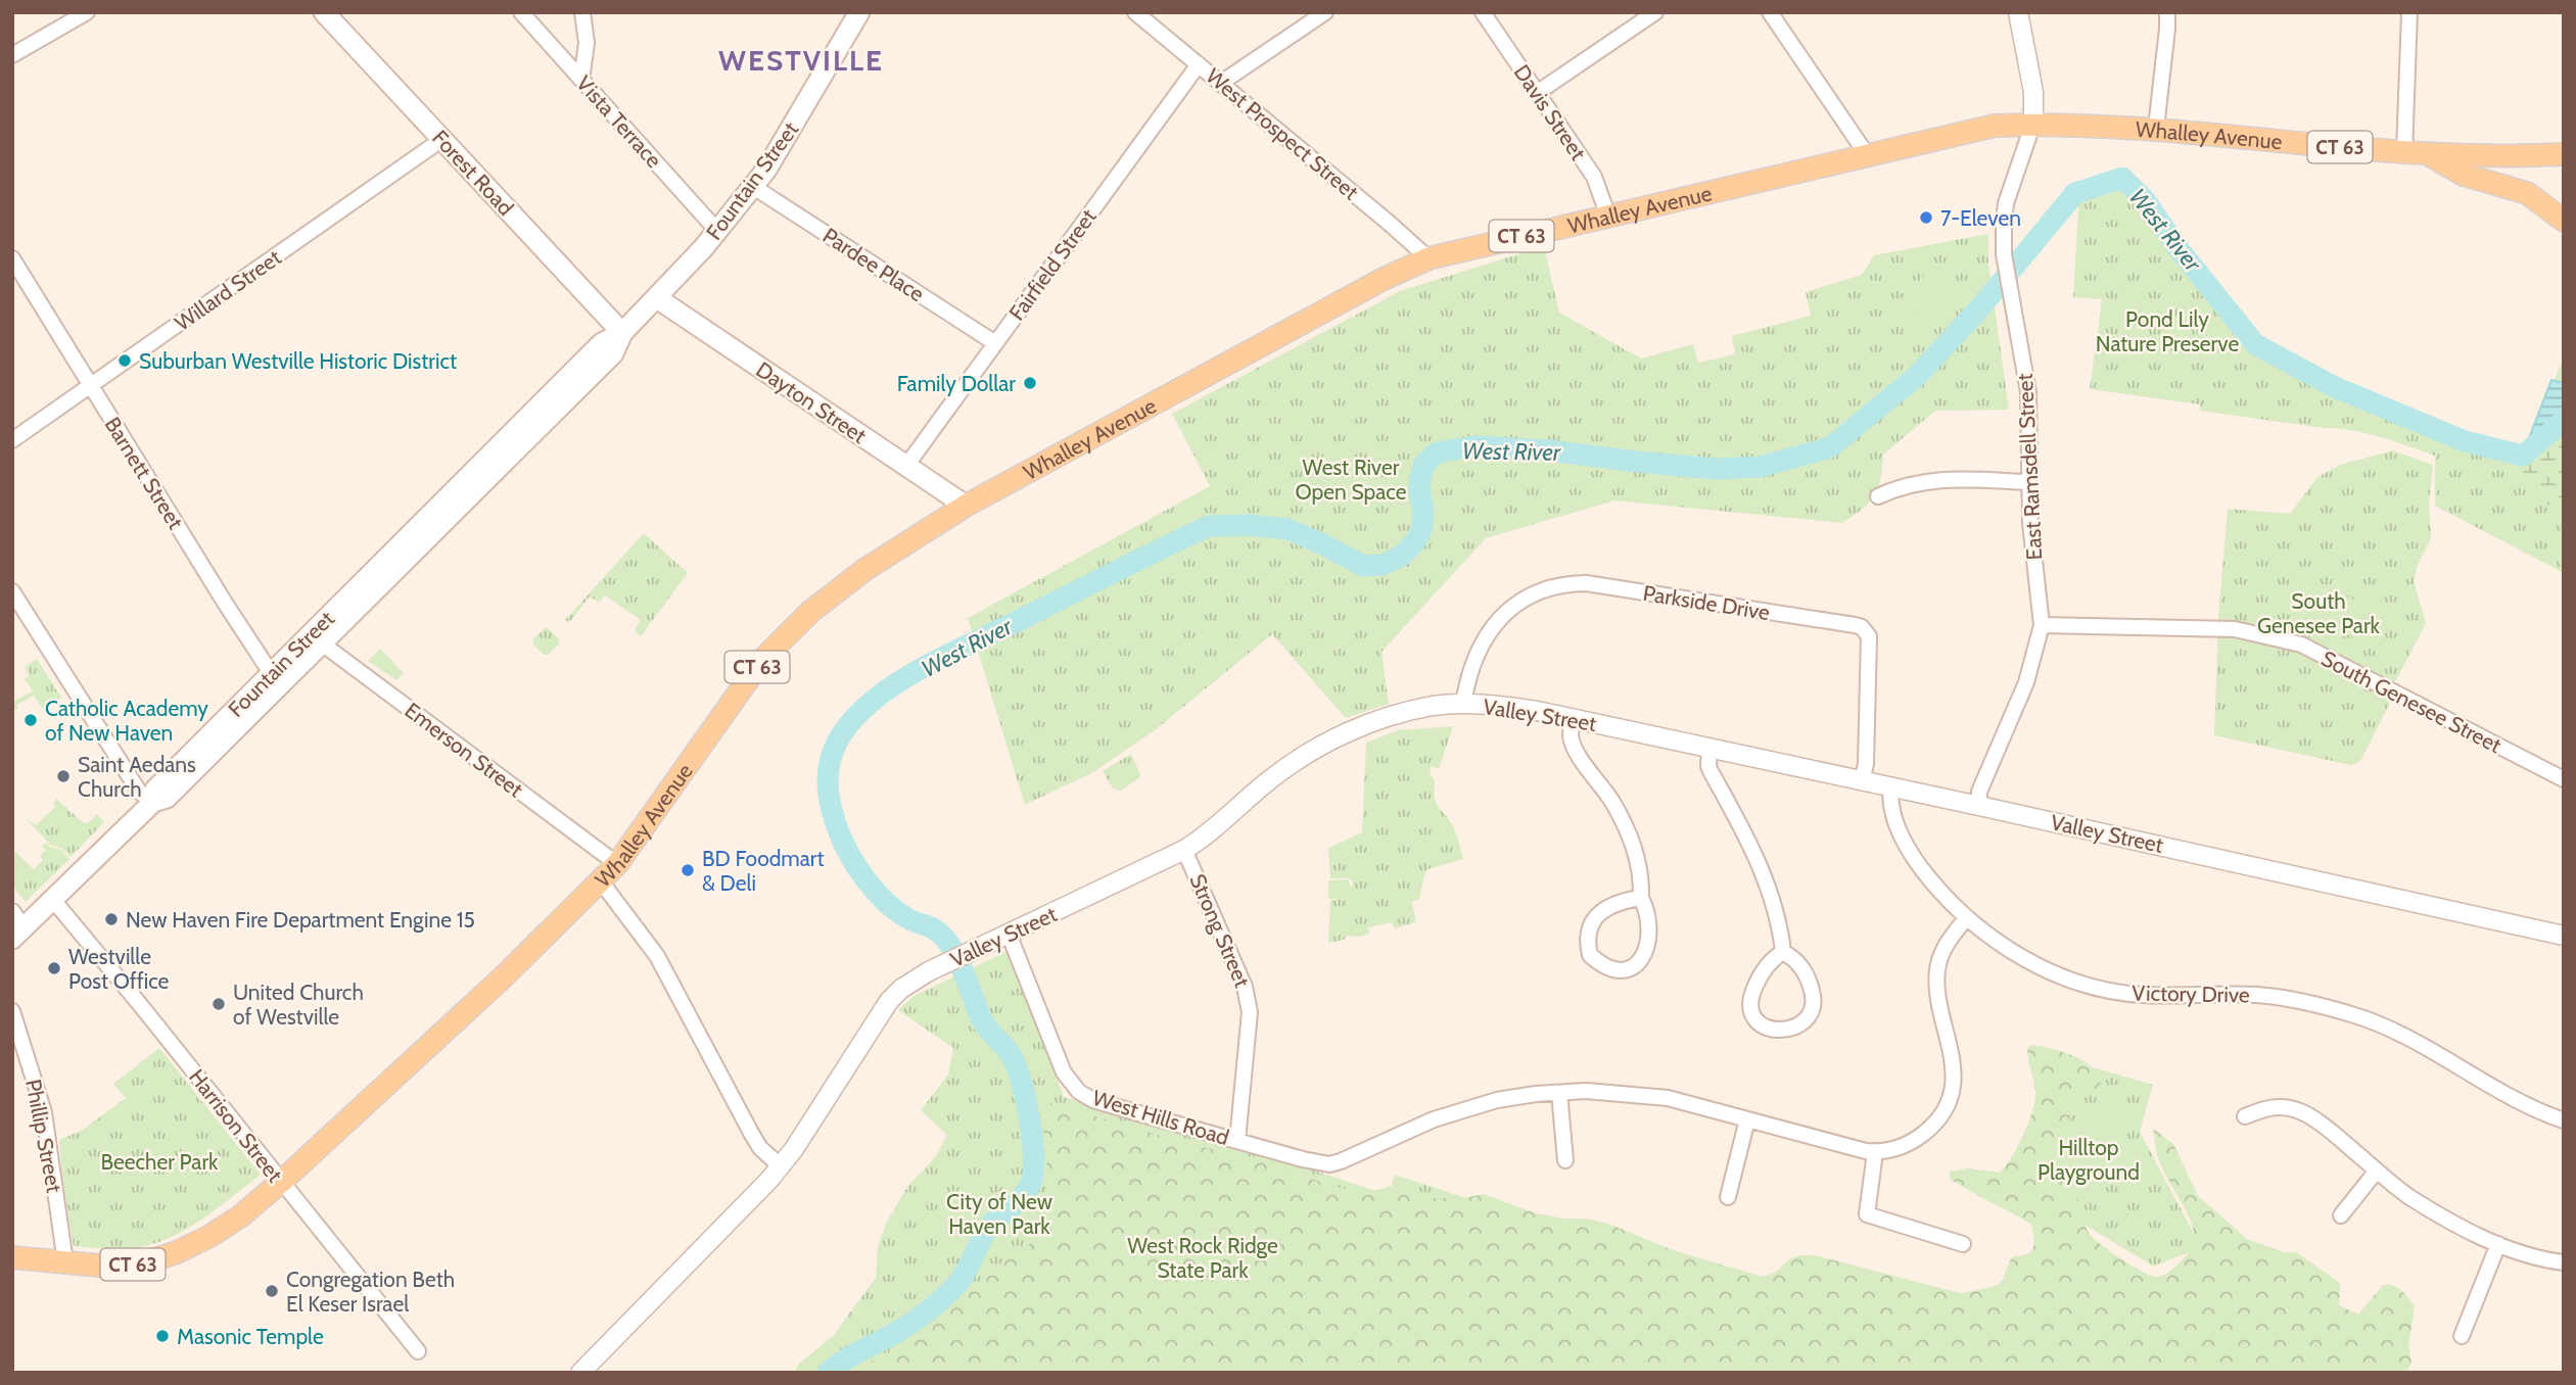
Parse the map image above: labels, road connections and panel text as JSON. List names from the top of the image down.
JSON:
{
  "streets": {
    "main road": [
      "Whalley Avenue",
      "CT 63",
      "Forest Road",
      "Fountain Street",
      "Dayton Street"
    ],
    "street": [
      "Davis Street",
      "Vista Terrace",
      "West Prospect Street",
      "Pardee Place",
      "Fairfield Street",
      "Willard Street",
      "East Ramsdell Street",
      "Barnett Street",
      "Parkside Drive",
      "South Genesee Street",
      "Valley Street",
      "Emerson Street",
      "Strong Street",
      "Victory Drive",
      "West Hills Road",
      "Harrison Street",
      "Phillip Street"
    ]
  },
  "crossings": [
    ["Davis Street", "Whalley Avenue"],
    ["Vista Terrace", "Fountain Street"],
    ["West Prospect Street", "Whalley Avenue"],
    ["West Prospect Street", "Fairfield Street"],
    ["Whalley Avenue", "CT 63"],
    ["Whalley Avenue", "Dayton Street"],
    ["Whalley Avenue", "East Ramsdell Street"],
    ["Whalley Avenue", "Emerson Street"],
    ["Whalley Avenue", "Harrison Street"],
    ["Whalley Avenue", "Phillip Street"],
    ["Forest Road", "Fountain Street"],
    ["Forest Road", "Willard Street"],
    ["Fountain Street", "Pardee Place"],
    ["Fountain Street", "Dayton Street"],
    ["Fountain Street", "Barnett Street"],
    ["Fountain Street", "Emerson Street"],
    ["Fountain Street", "Harrison Street"],
    ["Pardee Place", "Fairfield Street"],
    ["Fairfield Street", "Dayton Street"],
    ["Willard Street", "Barnett Street"],
    ["East Ramsdell Street", "South Genesee Street"],
    ["East Ramsdell Street", "Valley Street"],
    ["Parkside Drive", "Valley Street"],
    ["Valley Street", "Strong Street"],
    ["Valley Street", "Victory Drive"],
    ["Valley Street", "West Hills Road"],
    ["Strong Street", "West Hills Road"]
  ],
  "districts": ["WESTVILLE"],
  "water": ["West River"],
  "parks": [
    "Pond Lily Nature Preserve",
    "West River Open Space",
    "South Genesee Park",
    "Hilltop Playground",
    "Beecher Park",
    "City of New Haven Park",
    "West Rock Ridge State Park"
  ],
  "places": [
    "7-Eleven",
    "Suburban Westville Historic District",
    "Family Dollar",
    "Catholic Academy of New Haven",
    "Saint Aedans Church",
    "BD Foodmart & Deli",
    "New Haven Fire Department Engine 15",
    "Westville Post Office",
    "United Church of Westville",
    "Congregation Beth El Keser Israel",
    "Masonic Temple"
  ]
}
